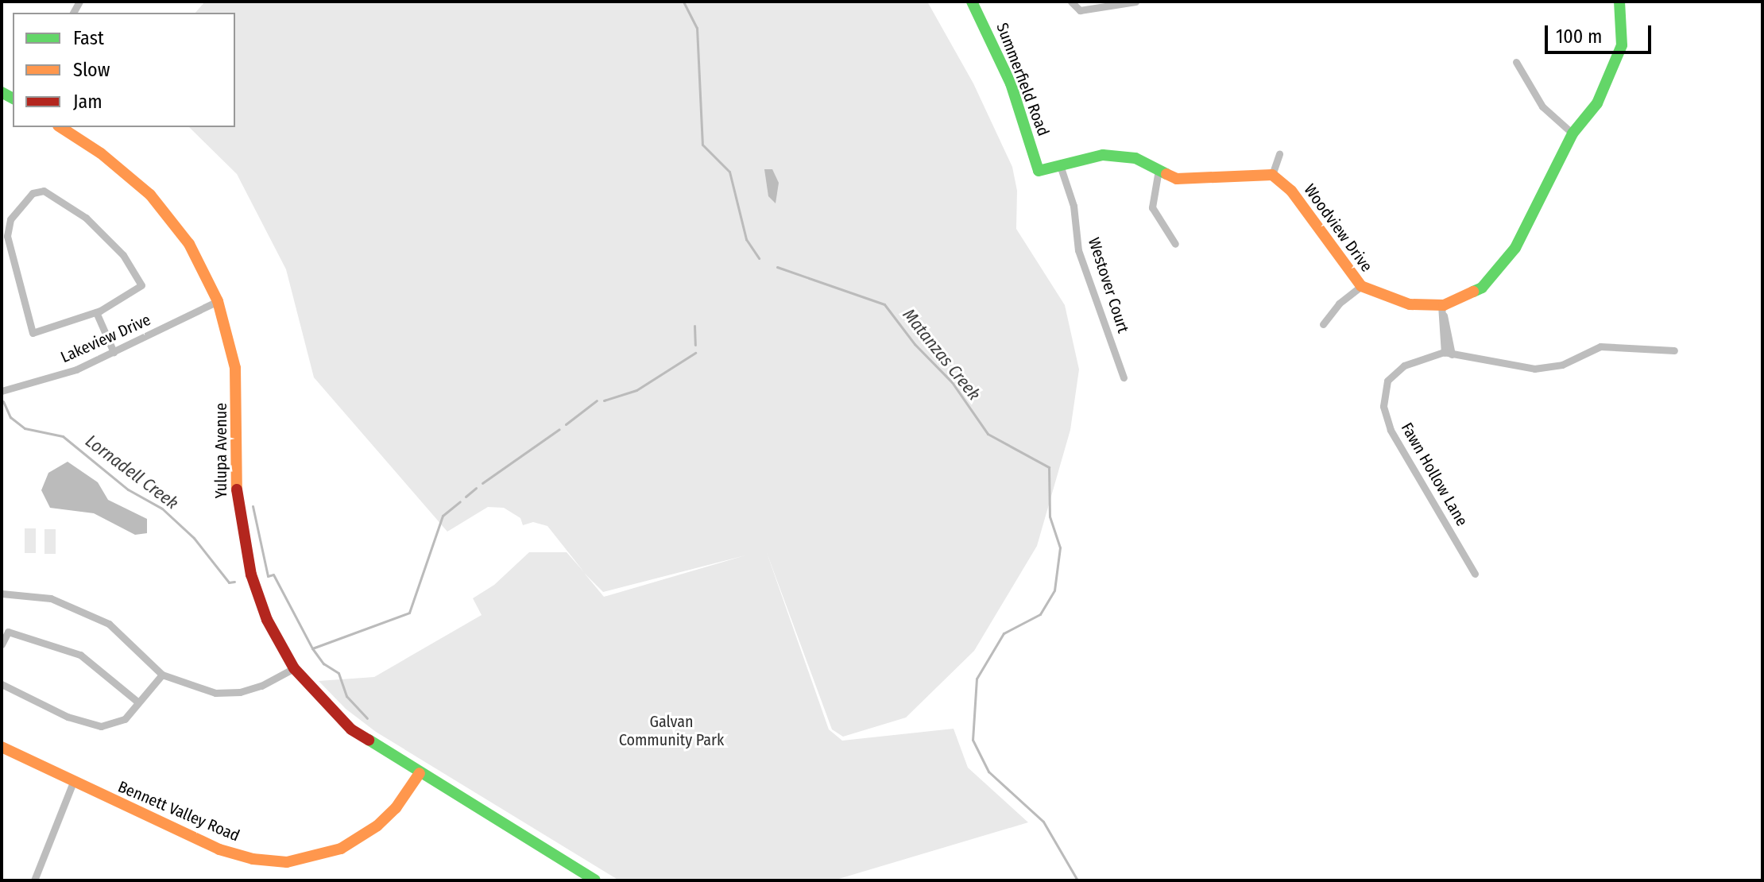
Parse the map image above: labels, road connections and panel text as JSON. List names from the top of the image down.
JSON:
{
  "streets": {
    "street": [
      "Summerfield Road",
      "Woodview Drive",
      "Westover Court",
      "Lakeview Drive",
      "Yulupa Avenue",
      "Fawn Hollow Lane",
      "Bennett Valley Road"
    ]
  },
  "crossings": [
    ["Summerfield Road", "Westover Court"],
    ["Lakeview Drive", "Yulupa Avenue"],
    ["Yulupa Avenue", "Bennett Valley Road"]
  ],
  "water": ["Matanzas Creek", "Lornadell Creek"],
  "parks": ["Galvan Community Park"],
  "legend": ["Fast", "Slow", "Jam"],
  "scale_bar": "100 m"
}
